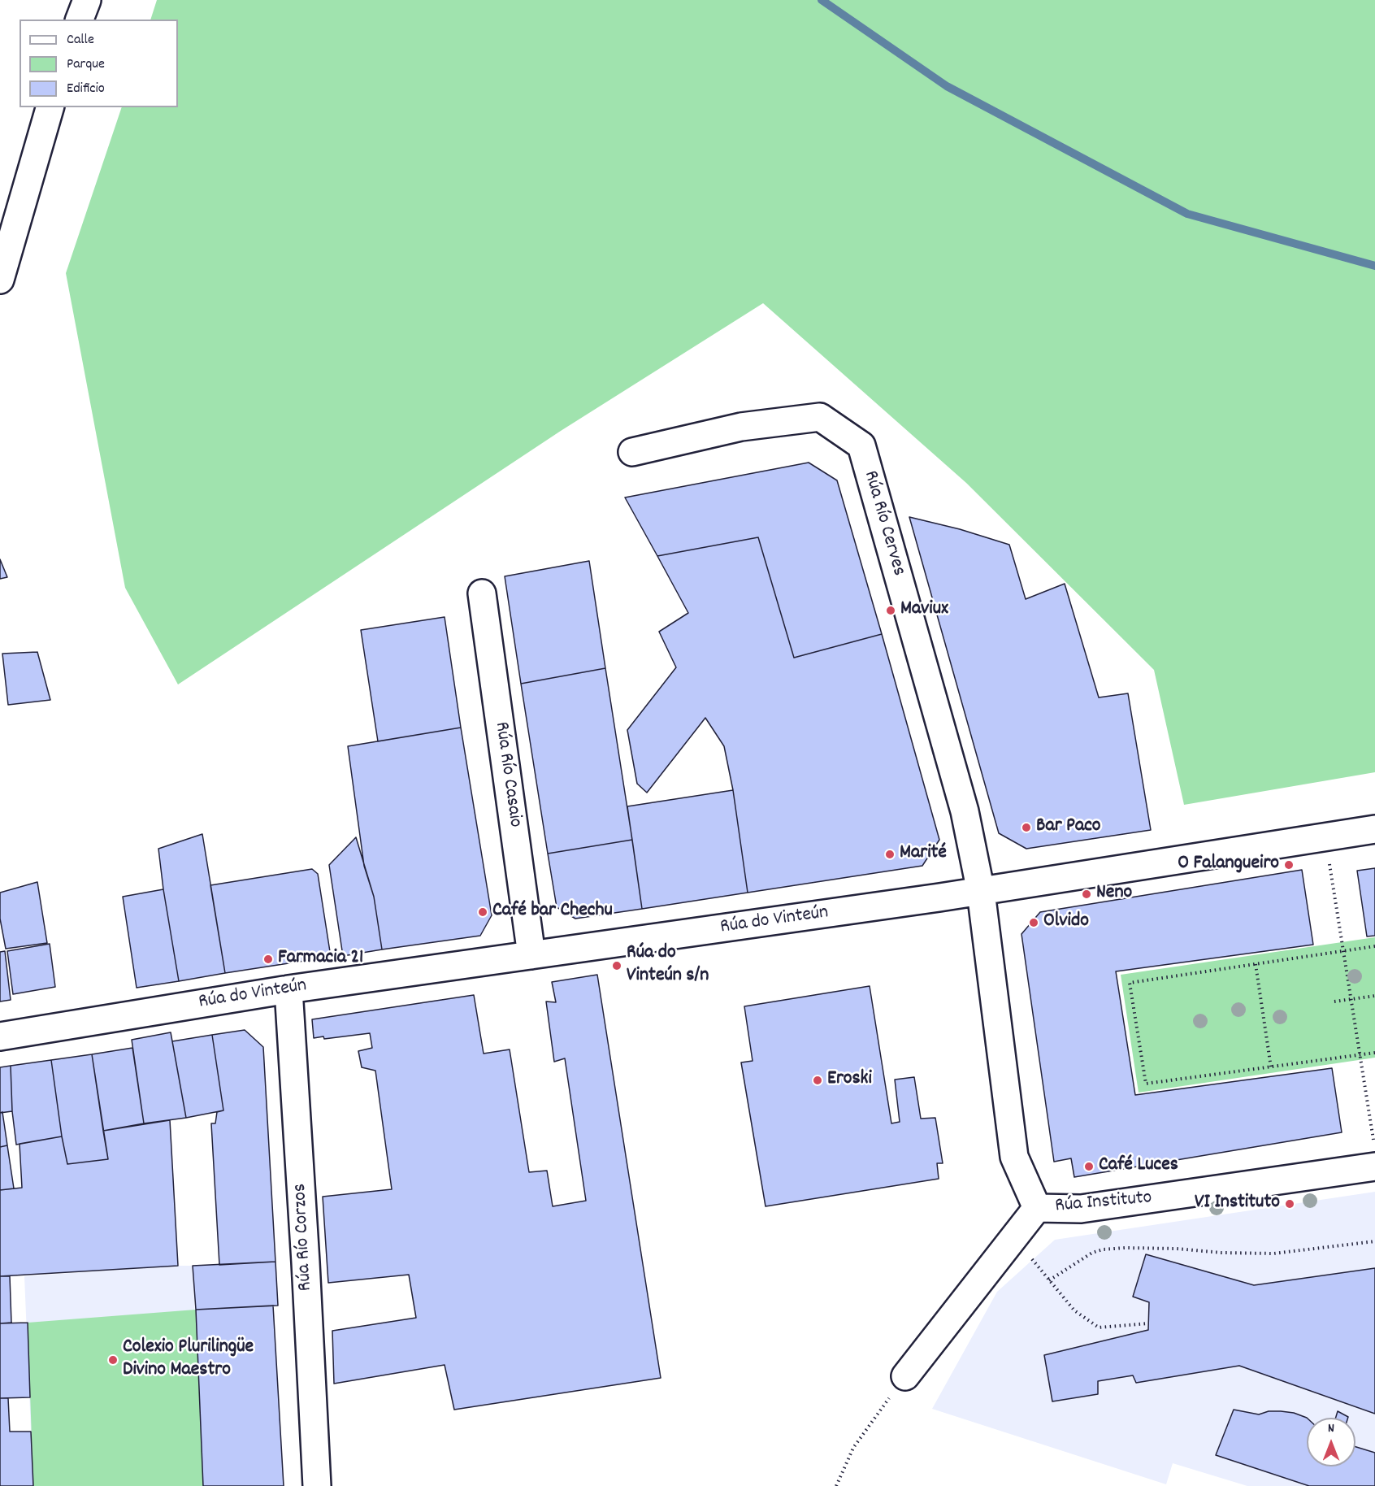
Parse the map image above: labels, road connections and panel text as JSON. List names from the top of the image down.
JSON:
{
  "streets": {
    "street": [
      "Rúa Río Cerves",
      "Rúa Río Casaio",
      "Rúa do Vinteún",
      "Rúa Instituto",
      "Rúa Río Corzos"
    ]
  },
  "crossings": [
    ["Rúa Río Cerves", "Rúa do Vinteún"],
    ["Rúa Río Cerves", "Rúa Instituto"],
    ["Rúa Río Casaio", "Rúa do Vinteún"],
    ["Rúa do Vinteún", "Rúa Instituto"],
    ["Rúa do Vinteún", "Rúa Río Corzos"]
  ],
  "places": [
    "Maviux",
    "Bar Paco",
    "Marité",
    "O Falangueiro",
    "Neno",
    "Café bar Chechu",
    "Olvido",
    "Farmacia 21",
    "Rúa do Vinteún s/n",
    "Eroski",
    "Café Luces",
    "VI Instituto",
    "Colexio Plurilingüe Divino Maestro"
  ],
  "legend": ["Calle", "Parque", "Edificio"],
  "north": "top"
}
